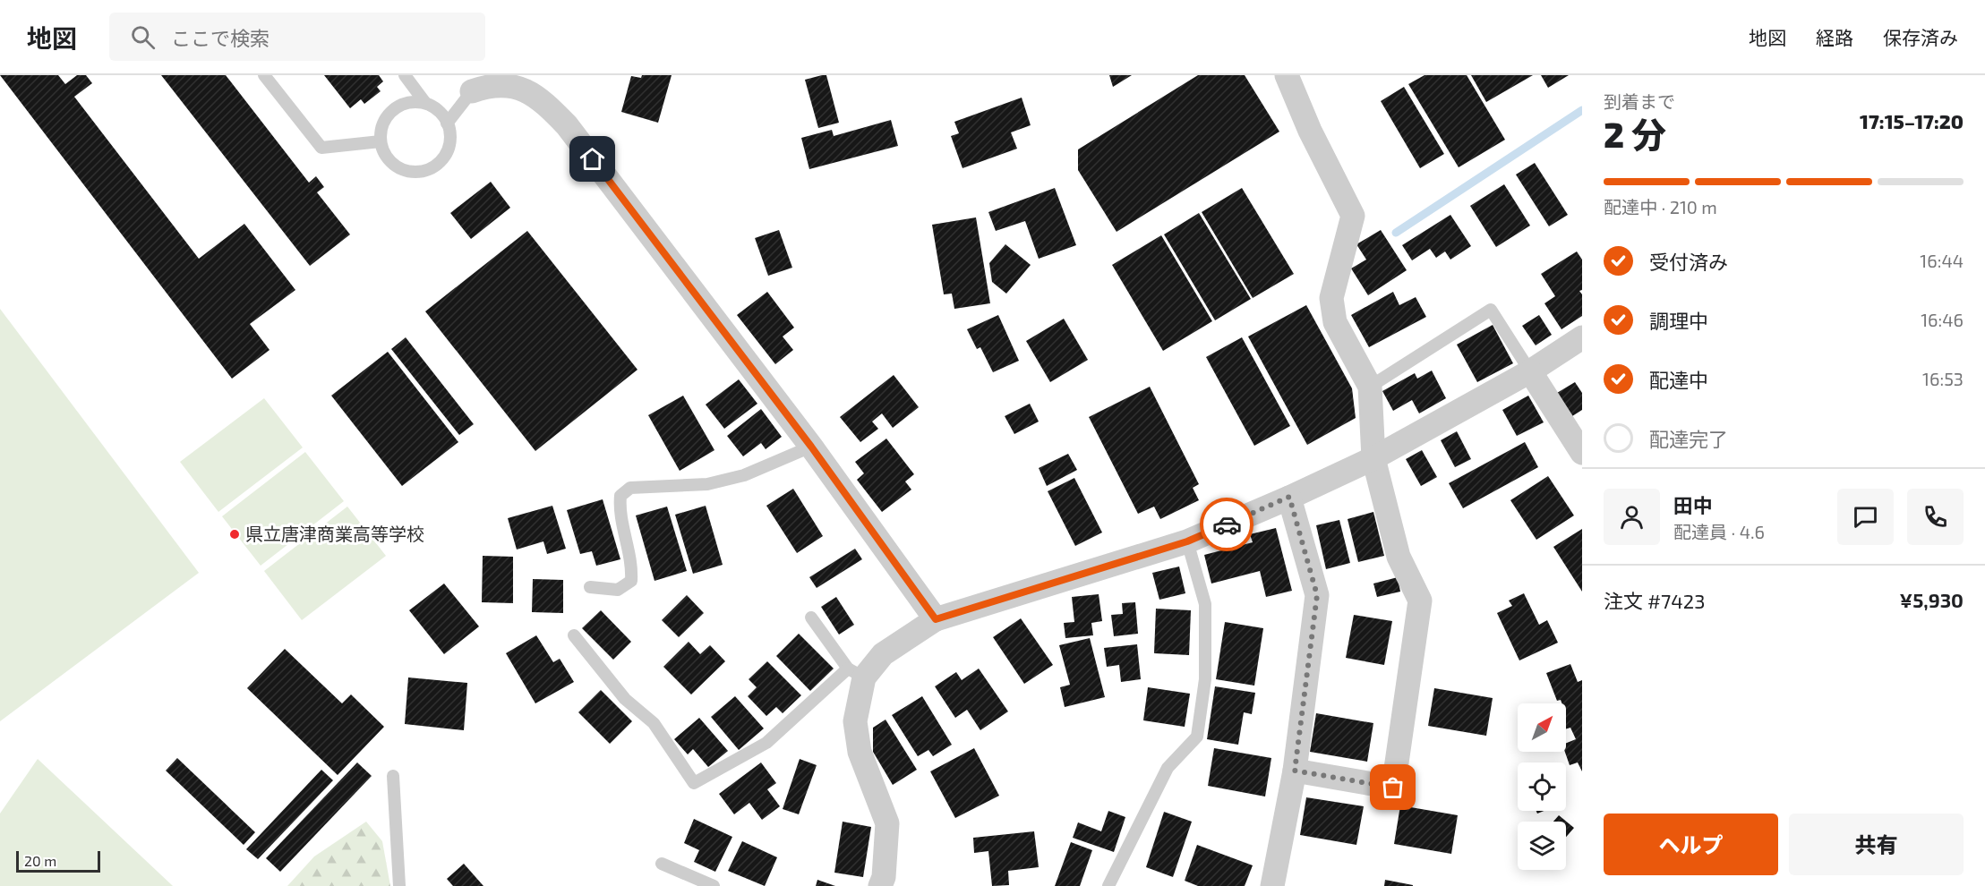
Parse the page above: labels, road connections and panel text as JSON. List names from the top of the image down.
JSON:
{
  "places": ["県立唐津商業高等学校"],
  "scale_bar": "20 m",
  "north": "top right",
  "page": {
    "header": "地図",
    "search": "ここで検索",
    "nav": ["地図", "経路", "保存済み"],
    "heading": ["2 分", "到着まで", "17:15–17:20"],
    "panel": [
      "田中",
      "配達員 · 4.6",
      "注文 #7423",
      "¥5,930"
    ],
    "bar": "配達中 · 210 m",
    "list": [
      ["受付済み", "16:44"],
      ["調理中", "16:46"],
      ["配達中", "16:53"],
      "配達完了"
    ],
    "buttons": ["ヘルプ", "共有"],
    "scale": "20 m"
  }
}
